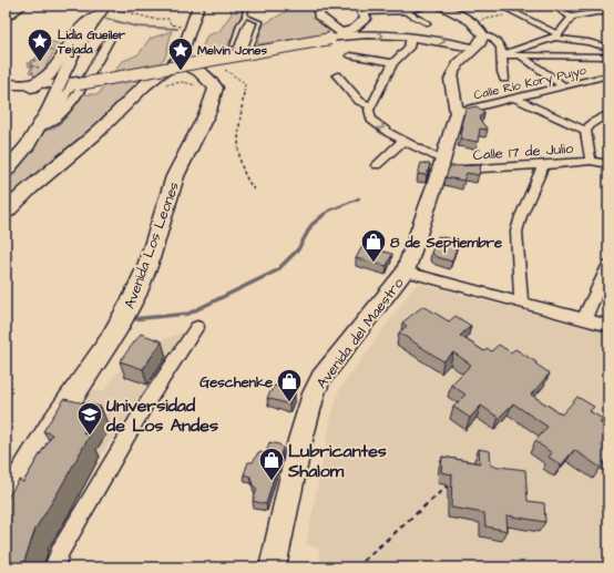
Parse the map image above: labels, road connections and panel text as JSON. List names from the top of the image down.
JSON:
{
  "streets": {
    "main road": ["Avenida Los Leones", "Avenida del Maestro"],
    "street": ["Calle Río Kory Pujyo", "Calle 17 de Julio"]
  },
  "crossings": [
    ["Calle Río Kory Pujyo", "Avenida del Maestro"],
    ["Calle 17 de Julio", "Avenida del Maestro"]
  ],
  "places": {
    "place": ["Lidia Gueiler Tejada", "Melvin Jones"],
    "shop": ["8 de Septiembre", "Geschenke", "Lubricantes Shalom"],
    "school or university": ["Universidad de Los Andes"]
  }
}
